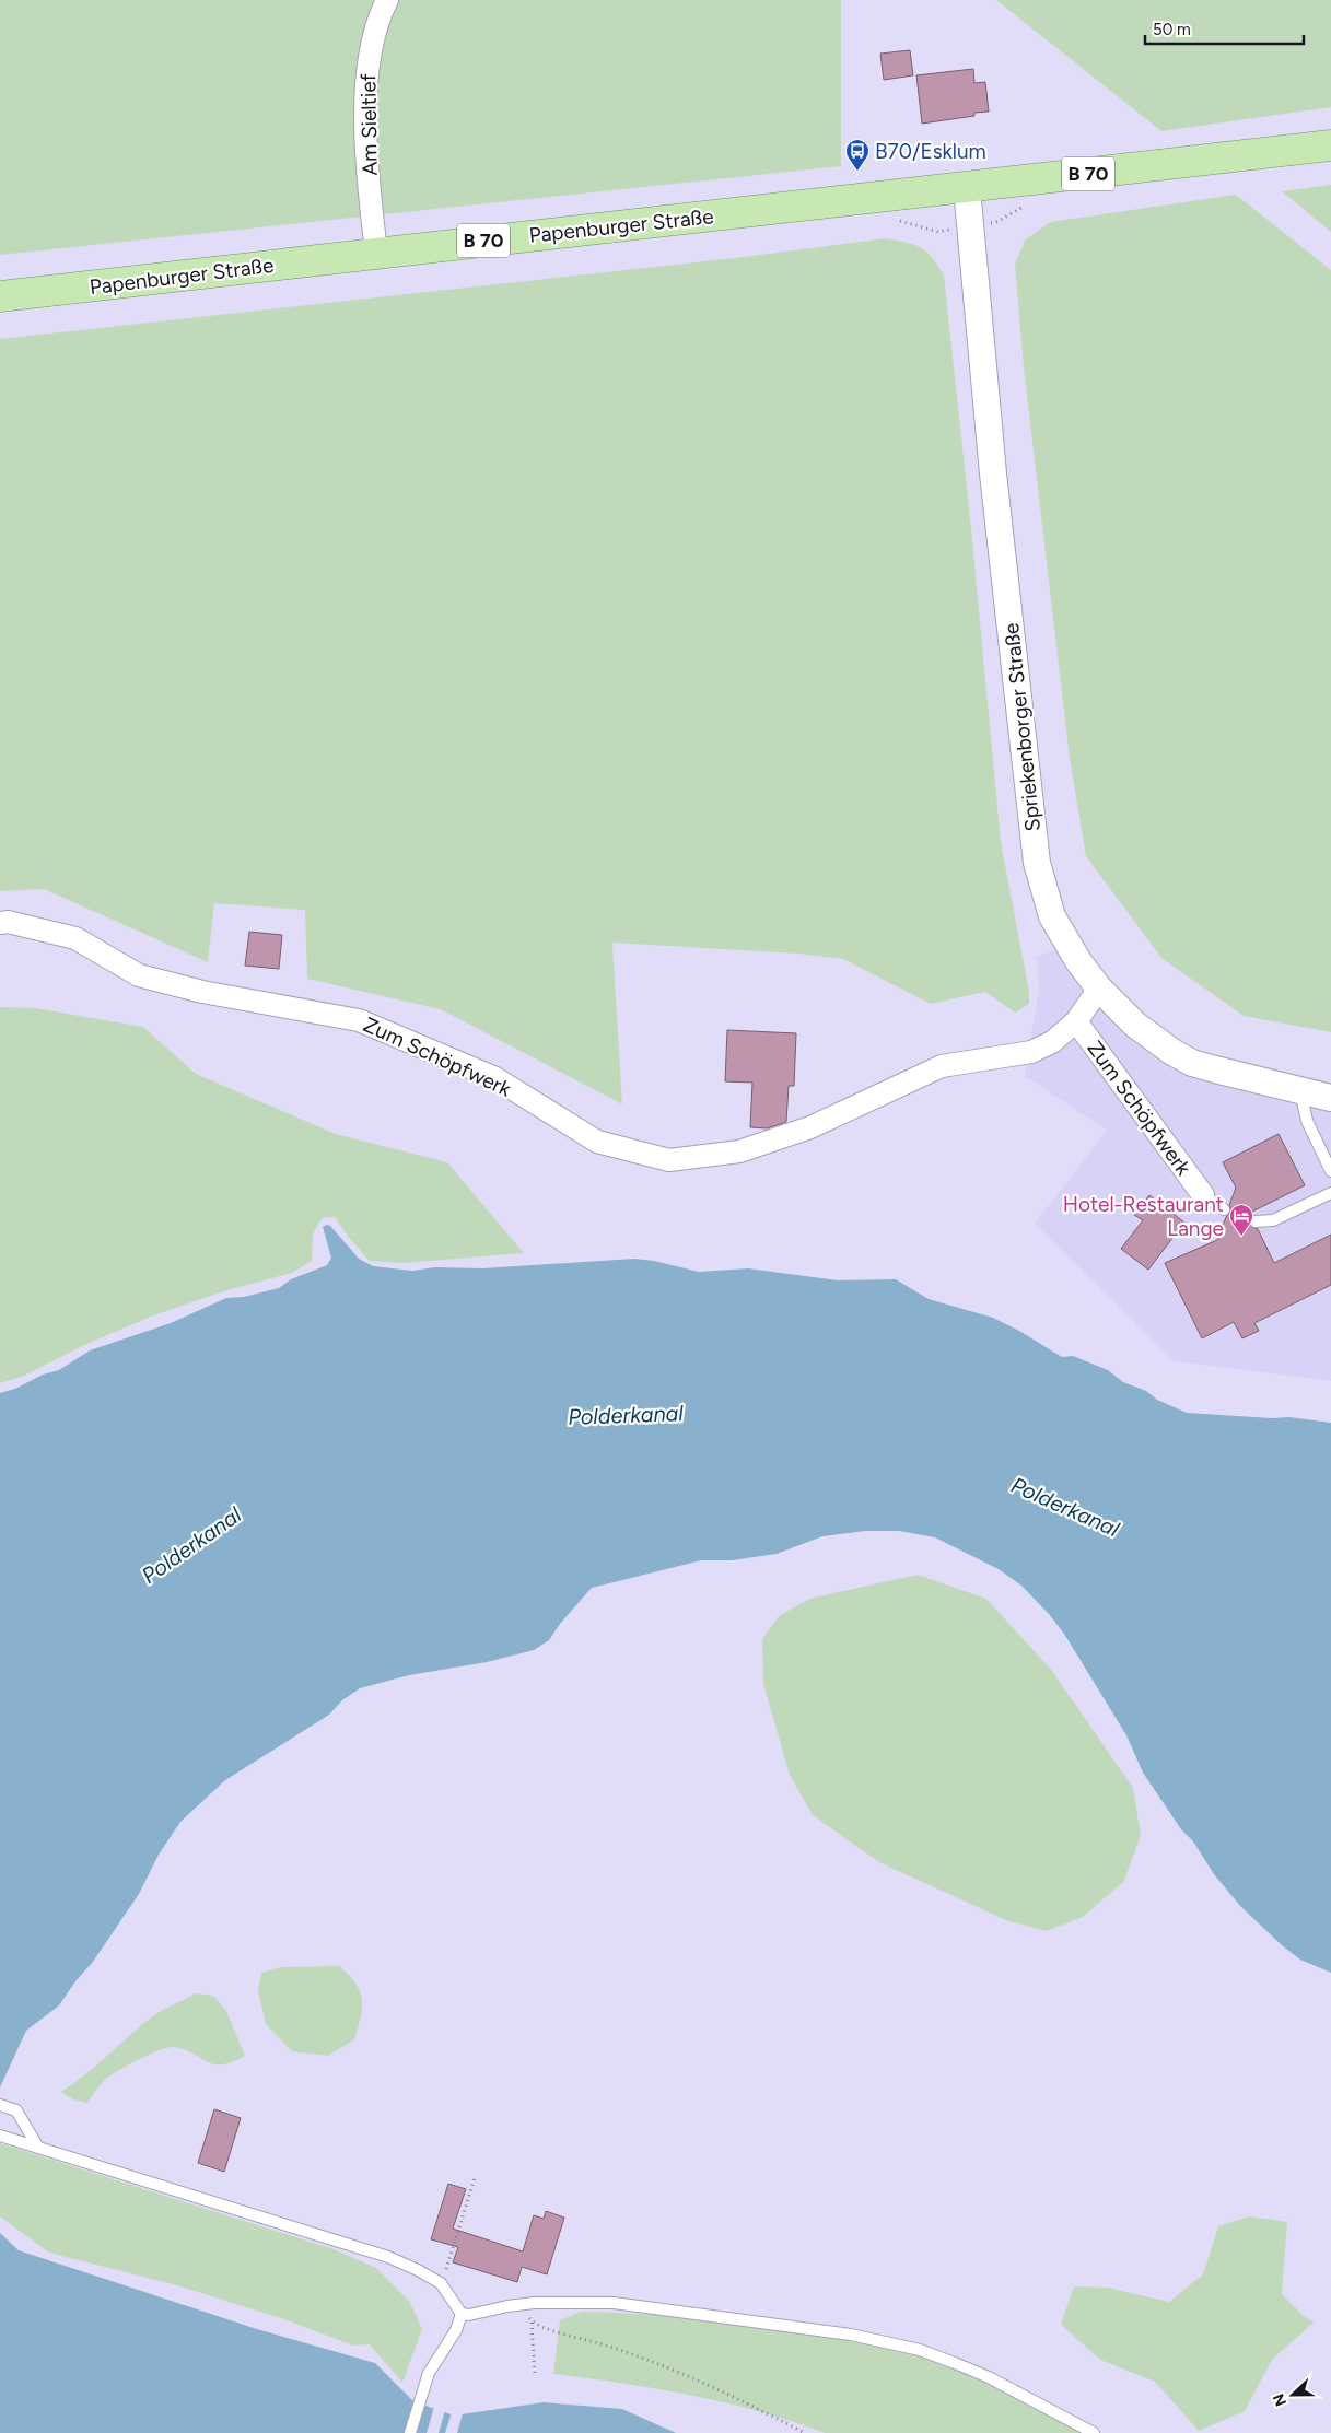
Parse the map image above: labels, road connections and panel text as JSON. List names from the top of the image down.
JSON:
{
  "streets": {
    "main road": ["B 70", "Papenburger Straße"],
    "street": ["Am Sieltief", "Spriekenborger Straße", "Zum Schöpfwerk"]
  },
  "crossings": [
    ["Am Sieltief", "Papenburger Straße"],
    ["Papenburger Straße", "Spriekenborger Straße"],
    ["Spriekenborger Straße", "Zum Schöpfwerk"]
  ],
  "water": ["Polderkanal"],
  "places": {
    "bus stop": ["B70/Esklum"],
    "hotel": ["Hotel-Restaurant Lange"]
  },
  "scale_bar": "50 m",
  "north": "left"
}
